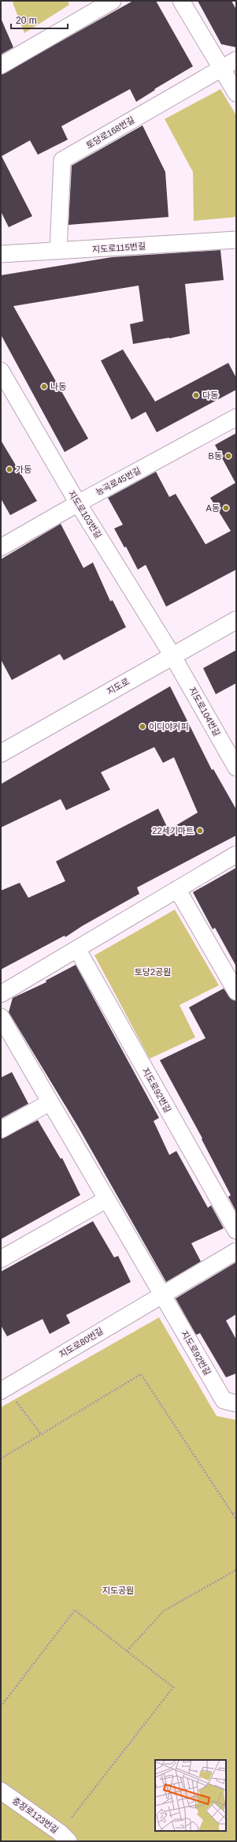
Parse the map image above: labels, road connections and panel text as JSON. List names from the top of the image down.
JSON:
{
  "streets": {
    "main road": ["지도로"],
    "street": [
      "토당로168번길",
      "지도로115번길",
      "능곡로45번길",
      "지도로103번길",
      "지도로104번길",
      "지도로92번길",
      "지도로80번길",
      "충장로123번길"
    ]
  },
  "crossings": [
    ["토당로168번길", "지도로115번길"],
    ["능곡로45번길", "지도로103번길"],
    ["지도로103번길", "지도로"],
    ["지도로103번길", "지도로104번길"],
    ["지도로", "지도로104번길"],
    ["지도로92번길", "지도로80번길"]
  ],
  "parks": ["토당2공원", "지도공원"],
  "places": [
    "나동",
    "다동",
    "B동",
    "가동",
    "A동",
    "이디야커피",
    "22세기마트"
  ],
  "scale_bar": "20 m"
}
